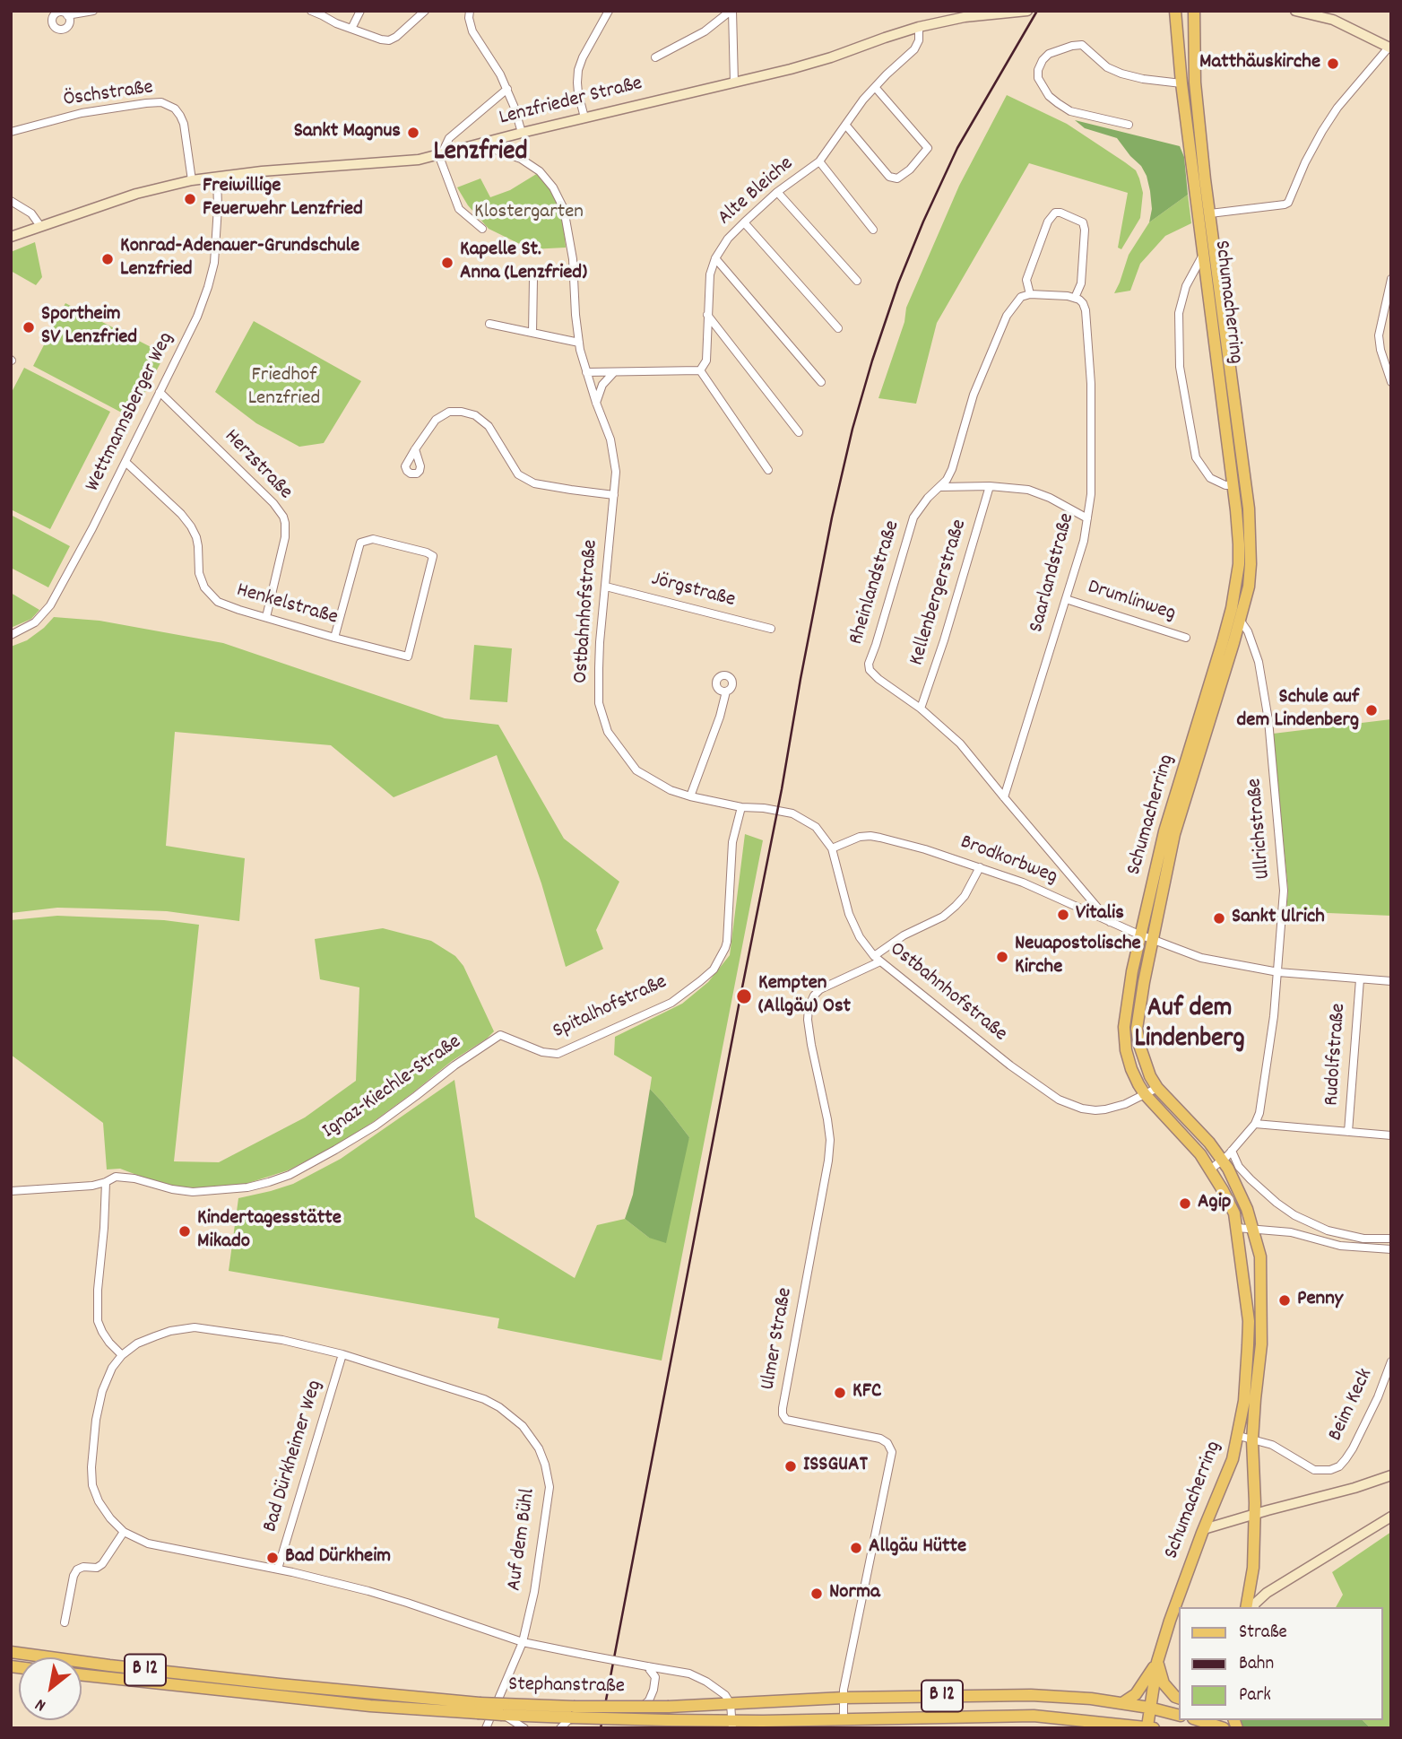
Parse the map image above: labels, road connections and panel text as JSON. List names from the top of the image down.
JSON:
{
  "streets": {
    "main road": ["Schumacherring", "B 12", "Stephanstraße"],
    "street": [
      "Öschstraße",
      "Lenzfrieder Straße",
      "Alte Bleiche",
      "Wettmannsberger Weg",
      "Herzstraße",
      "Saarlandstraße",
      "Rheinlandstraße",
      "Jörgstraße",
      "Kellenbergerstraße",
      "Drumlinweg",
      "Henkelstraße",
      "Ostbahnhofstraße",
      "Ullrichstraße",
      "Brodkorbweg",
      "Spitalhofstraße",
      "Rudolfstraße",
      "Ignaz-Kiechle-Straße",
      "Ulmer Straße",
      "Beim Keck",
      "Bad Dürkheimer Weg",
      "Auf dem Bühl"
    ]
  },
  "crossings": [
    ["Öschstraße", "Lenzfrieder Straße"],
    ["Lenzfrieder Straße", "Alte Bleiche"],
    ["Lenzfrieder Straße", "Wettmannsberger Weg"],
    ["Schumacherring", "Ostbahnhofstraße"],
    ["Schumacherring", "Ullrichstraße"],
    ["Schumacherring", "Brodkorbweg"],
    ["Schumacherring", "Beim Keck"],
    ["Wettmannsberger Weg", "Herzstraße"],
    ["Wettmannsberger Weg", "Henkelstraße"],
    ["Herzstraße", "Henkelstraße"],
    ["Saarlandstraße", "Rheinlandstraße"],
    ["Saarlandstraße", "Drumlinweg"],
    ["Rheinlandstraße", "Kellenbergerstraße"],
    ["Rheinlandstraße", "Brodkorbweg"],
    ["Jörgstraße", "Ostbahnhofstraße"],
    ["Ostbahnhofstraße", "Brodkorbweg"],
    ["Ostbahnhofstraße", "Spitalhofstraße"],
    ["Ostbahnhofstraße", "Ulmer Straße"],
    ["Ullrichstraße", "Brodkorbweg"],
    ["Brodkorbweg", "Rudolfstraße"],
    ["Spitalhofstraße", "Ignaz-Kiechle-Straße"],
    ["Ulmer Straße", "Stephanstraße"],
    ["Bad Dürkheimer Weg", "Auf dem Bühl"],
    ["B 12", "Stephanstraße"]
  ],
  "districts": ["Lenzfried", "Auf dem Lindenberg"],
  "parks": ["Klostergarten", "Friedhof Lenzfried"],
  "places": [
    "Matthäuskirche",
    "Sankt Magnus",
    "Freiwillige Feuerwehr Lenzfried",
    "Konrad-Adenauer-Grundschule Lenzfried",
    "Kapelle St. Anna (Lenzfried)",
    "Sportheim SV Lenzfried",
    "Schule auf dem Lindenberg",
    "Vitalis",
    "Sankt Ulrich",
    "Neuapostolische Kirche",
    "Kempten (Allgäu) Ost",
    "Agip",
    "Kindertagesstätte Mikado",
    "Penny",
    "KFC",
    "ISSGUAT",
    "Allgäu Hütte",
    "Bad Dürkheim",
    "Norma"
  ],
  "legend": ["Straße", "Bahn", "Park"],
  "north": "bottom left"
}
